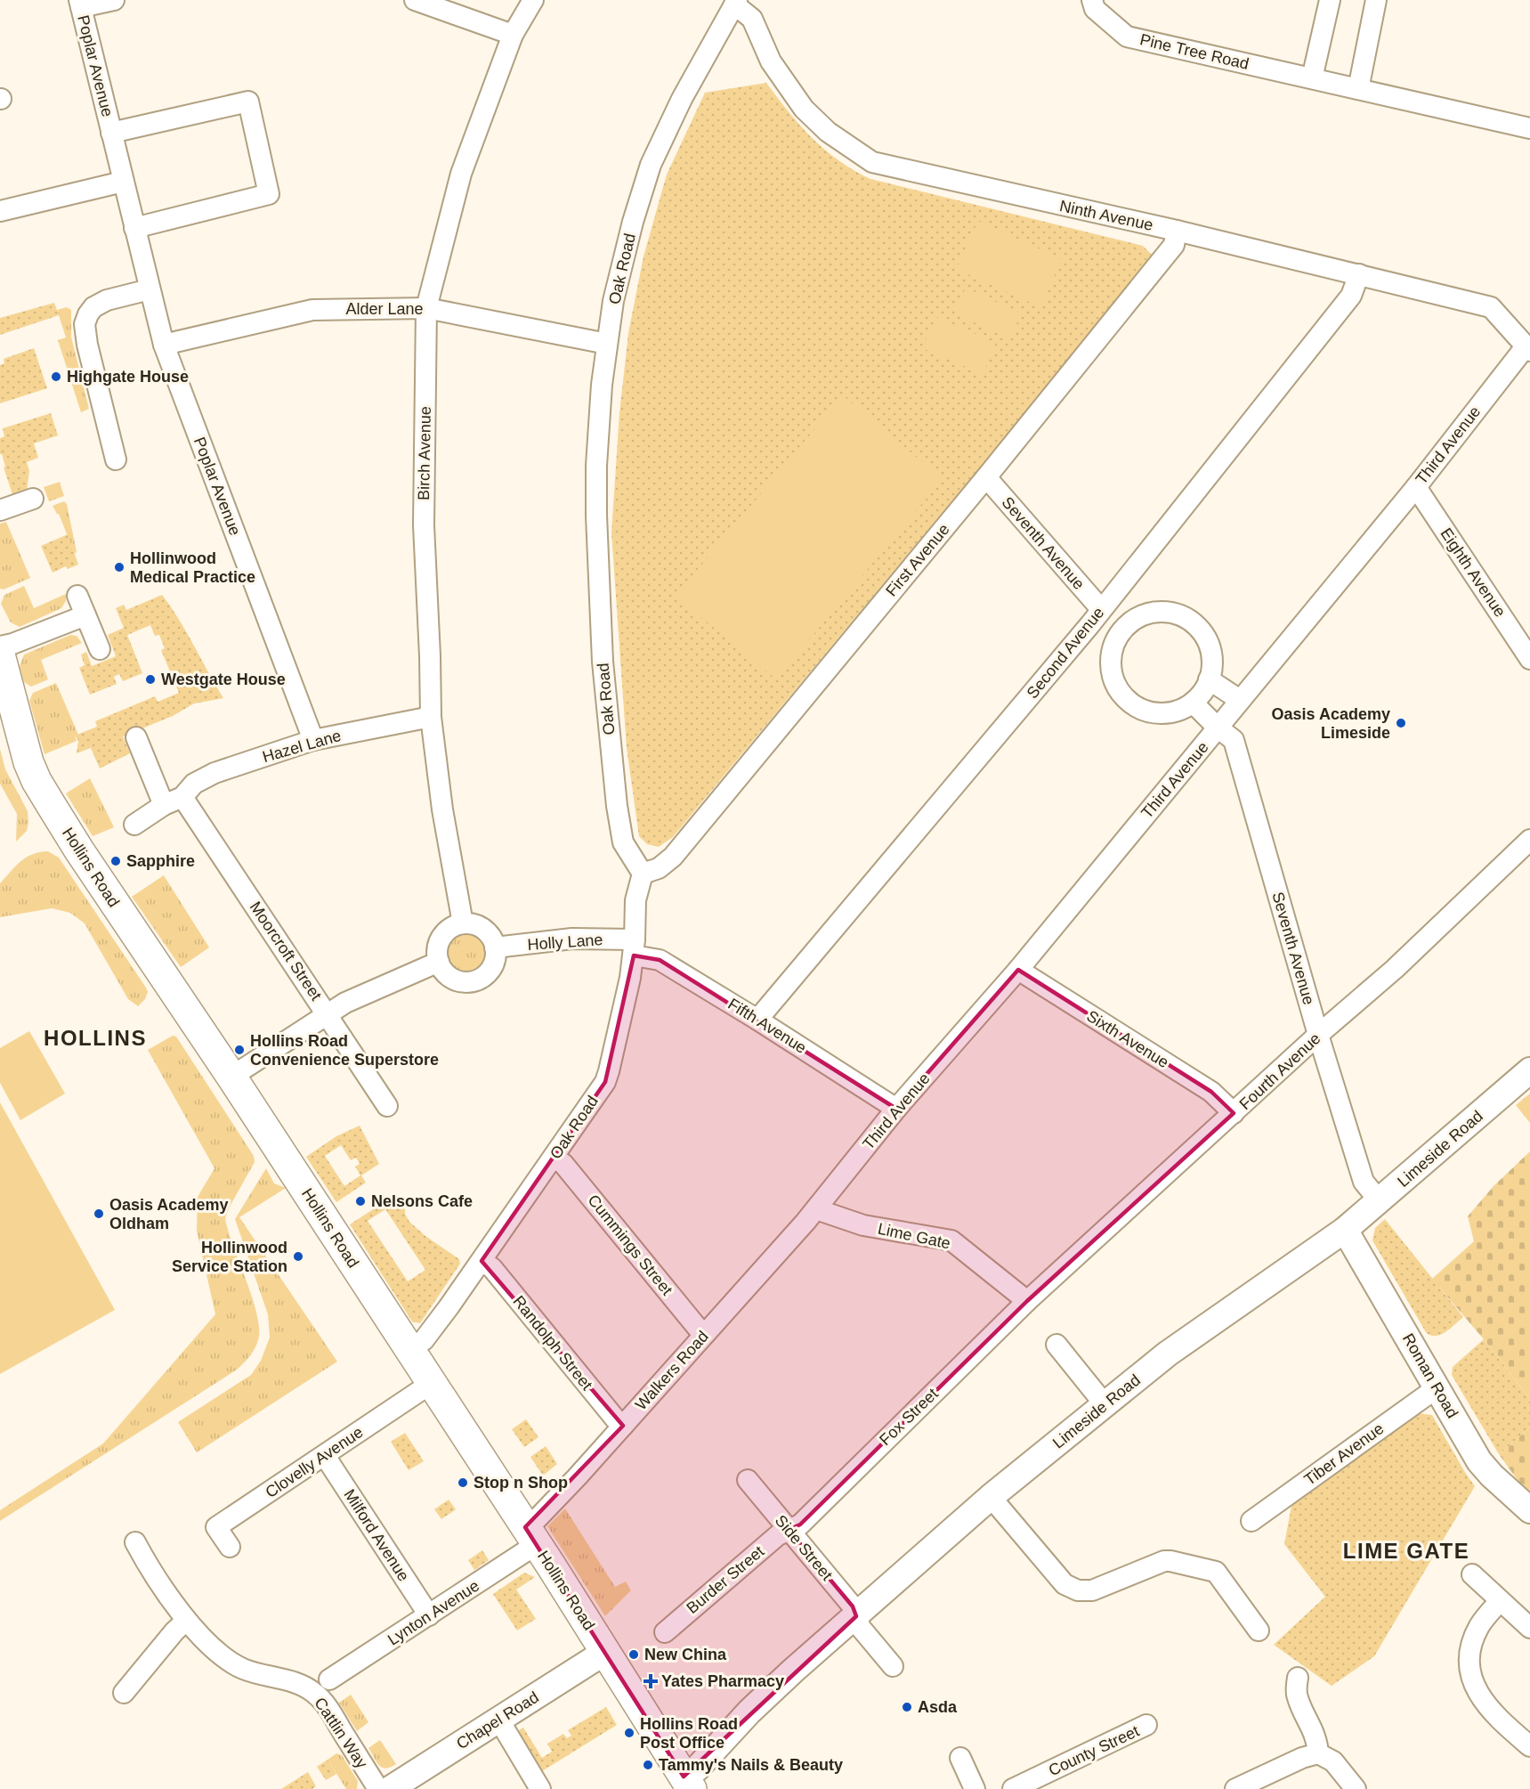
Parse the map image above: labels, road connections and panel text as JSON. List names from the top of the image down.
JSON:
{
  "streets": {
    "main road": ["Hollins Road"],
    "street": [
      "Pine Tree Road",
      "Poplar Avenue",
      "Ninth Avenue",
      "Oak Road",
      "Alder Lane",
      "Third Avenue",
      "Birch Avenue",
      "Seventh Avenue",
      "First Avenue",
      "Eighth Avenue",
      "Second Avenue",
      "Hazel Lane",
      "Holly Lane",
      "Moorcroft Street",
      "Fifth Avenue",
      "Sixth Avenue",
      "Fourth Avenue",
      "Limeside Road",
      "Lime Gate",
      "Cummings Street",
      "Randolph Street",
      "Walkers Road",
      "Roman Road",
      "Fox Street",
      "Tiber Avenue",
      "Clovelly Avenue",
      "Milford Avenue",
      "Side Street",
      "Burder Street",
      "Lynton Avenue",
      "Chapel Road",
      "Cattlin Way",
      "County Street"
    ]
  },
  "crossings": [
    ["Poplar Avenue", "Alder Lane"],
    ["Poplar Avenue", "Hazel Lane"],
    ["Ninth Avenue", "Oak Road"],
    ["Ninth Avenue", "Third Avenue"],
    ["Ninth Avenue", "First Avenue"],
    ["Ninth Avenue", "Second Avenue"],
    ["Oak Road", "Alder Lane"],
    ["Oak Road", "First Avenue"],
    ["Oak Road", "Hollins Road"],
    ["Oak Road", "Holly Lane"],
    ["Oak Road", "Fifth Avenue"],
    ["Oak Road", "Cummings Street"],
    ["Oak Road", "Randolph Street"],
    ["Alder Lane", "Birch Avenue"],
    ["Third Avenue", "Seventh Avenue"],
    ["Third Avenue", "Eighth Avenue"],
    ["Third Avenue", "Fifth Avenue"],
    ["Third Avenue", "Sixth Avenue"],
    ["Third Avenue", "Lime Gate"],
    ["Third Avenue", "Walkers Road"],
    ["Birch Avenue", "Hazel Lane"],
    ["Birch Avenue", "Holly Lane"],
    ["Seventh Avenue", "First Avenue"],
    ["Seventh Avenue", "Second Avenue"],
    ["Seventh Avenue", "Fourth Avenue"],
    ["Seventh Avenue", "Limeside Road"],
    ["Second Avenue", "Fifth Avenue"],
    ["Hazel Lane", "Moorcroft Street"],
    ["Hollins Road", "Limeside Road"],
    ["Hollins Road", "Walkers Road"],
    ["Hollins Road", "Clovelly Avenue"],
    ["Hollins Road", "Lynton Avenue"],
    ["Hollins Road", "Chapel Road"],
    ["Holly Lane", "Fifth Avenue"],
    ["Sixth Avenue", "Fourth Avenue"],
    ["Fourth Avenue", "Lime Gate"],
    ["Fourth Avenue", "Fox Street"],
    ["Limeside Road", "Roman Road"],
    ["Limeside Road", "Side Street"],
    ["Lime Gate", "Walkers Road"],
    ["Lime Gate", "Fox Street"],
    ["Cummings Street", "Walkers Road"],
    ["Randolph Street", "Walkers Road"],
    ["Walkers Road", "Lynton Avenue"],
    ["Roman Road", "Tiber Avenue"],
    ["Fox Street", "Side Street"],
    ["Fox Street", "Burder Street"],
    ["Clovelly Avenue", "Milford Avenue"],
    ["Milford Avenue", "Lynton Avenue"],
    ["Side Street", "Burder Street"]
  ],
  "districts": ["HOLLINS", "LIME GATE"],
  "places": {
    "other": [
      "Highgate House",
      "Hollinwood Medical Practice",
      "Westgate House",
      "Oasis Academy Limeside",
      "Sapphire",
      "Hollins Road Convenience Superstore",
      "Nelsons Cafe",
      "Oasis Academy Oldham",
      "Hollinwood Service Station",
      "Stop n Shop",
      "New China",
      "Asda",
      "Hollins Road Post Office",
      "Tammy's Nails & Beauty"
    ],
    "health": ["Yates Pharmacy"]
  }
}
